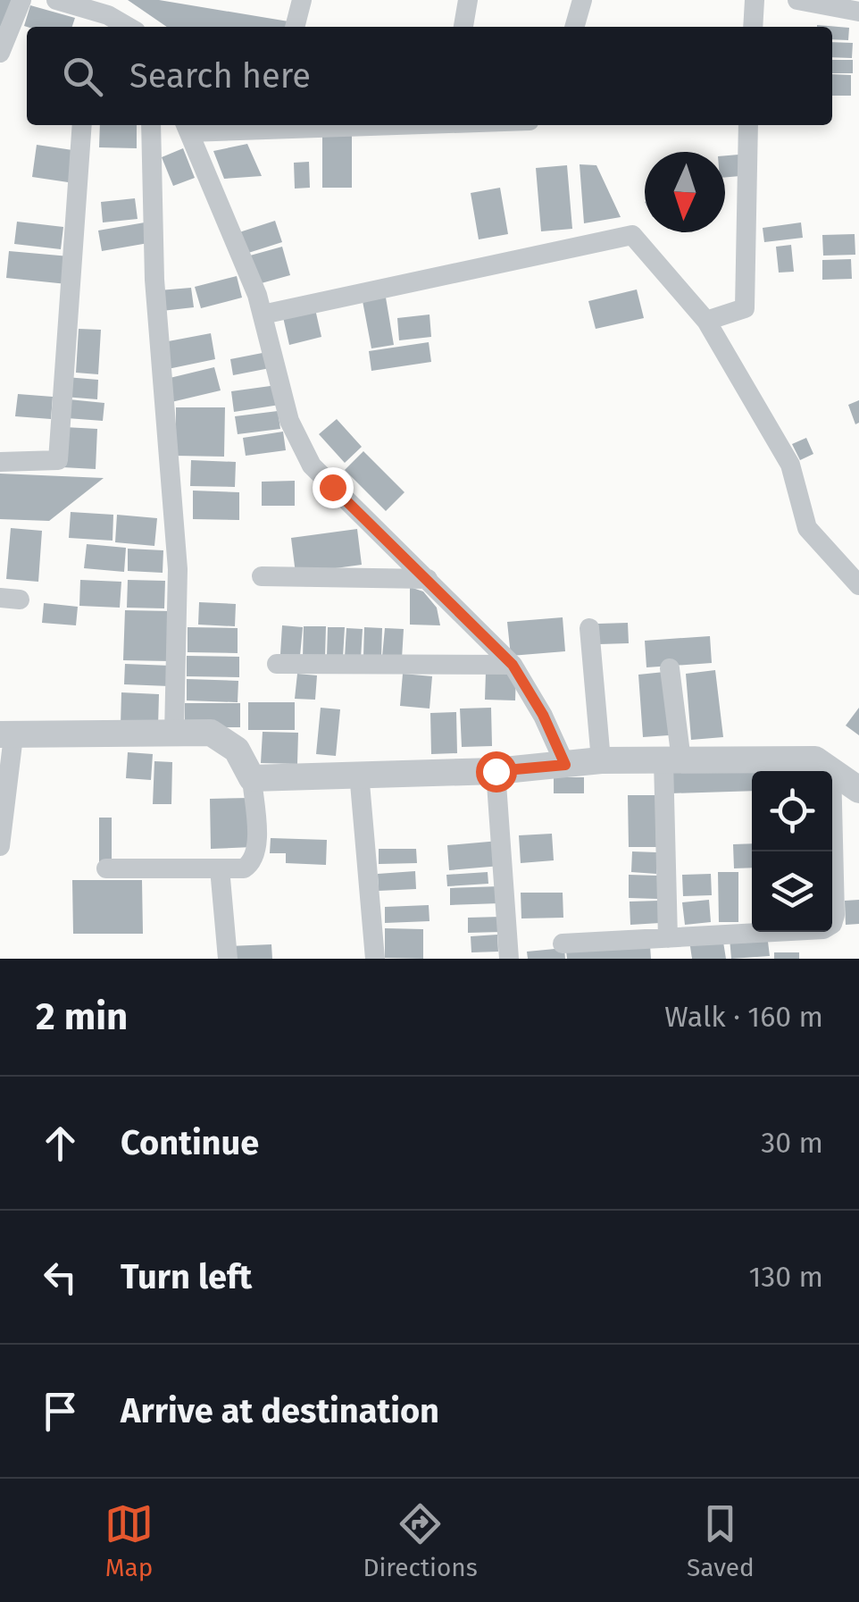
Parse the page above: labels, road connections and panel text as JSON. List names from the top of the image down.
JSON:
{
  "north": "bottom",
  "page": {
    "search": "Search here",
    "heading": ["2 min", "Walk · 160 m"],
    "list": [
      ["Continue", "30 m"],
      ["Turn left", "130 m"],
      "Arrive at destination"
    ],
    "nav": ["Map", "Directions", "Saved"]
  }
}
